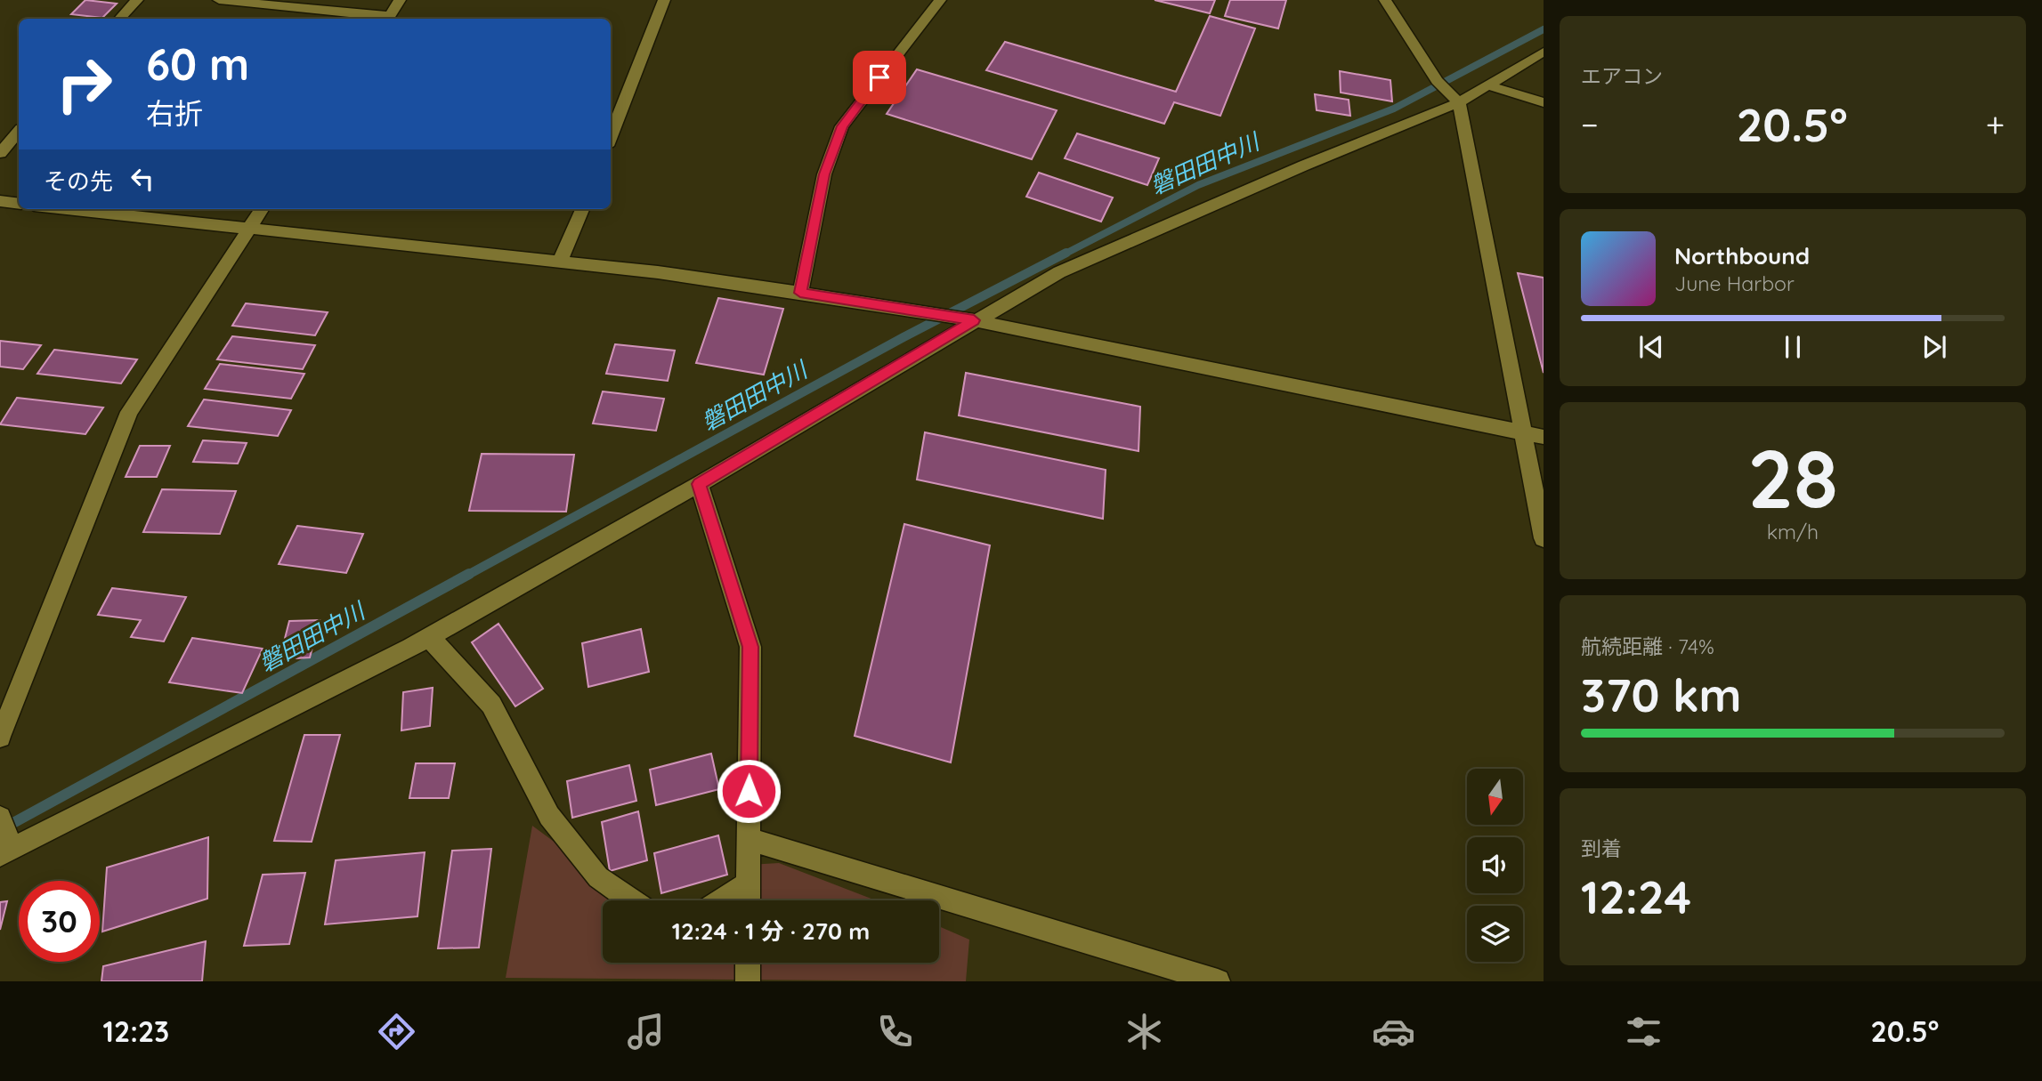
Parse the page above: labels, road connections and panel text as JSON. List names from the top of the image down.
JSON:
{
  "water": ["磐田田中川"],
  "north": "bottom",
  "page": {
    "tile": [
      "エアコン",
      ["28", "km/h"],
      ["航続距離 · 74%", "370 km"],
      ["到着", "12:24"]
    ],
    "turn": ["60 m", "右折"],
    "heat": ["−", "20.5°", "+"],
    "then": "その先",
    "song": ["Northbound", "June Harbor"],
    "limit": "30",
    "trip": "12:24 · 1 分 · 270 m",
    "tabs": ["12:23", "20.5°"]
  }
}
